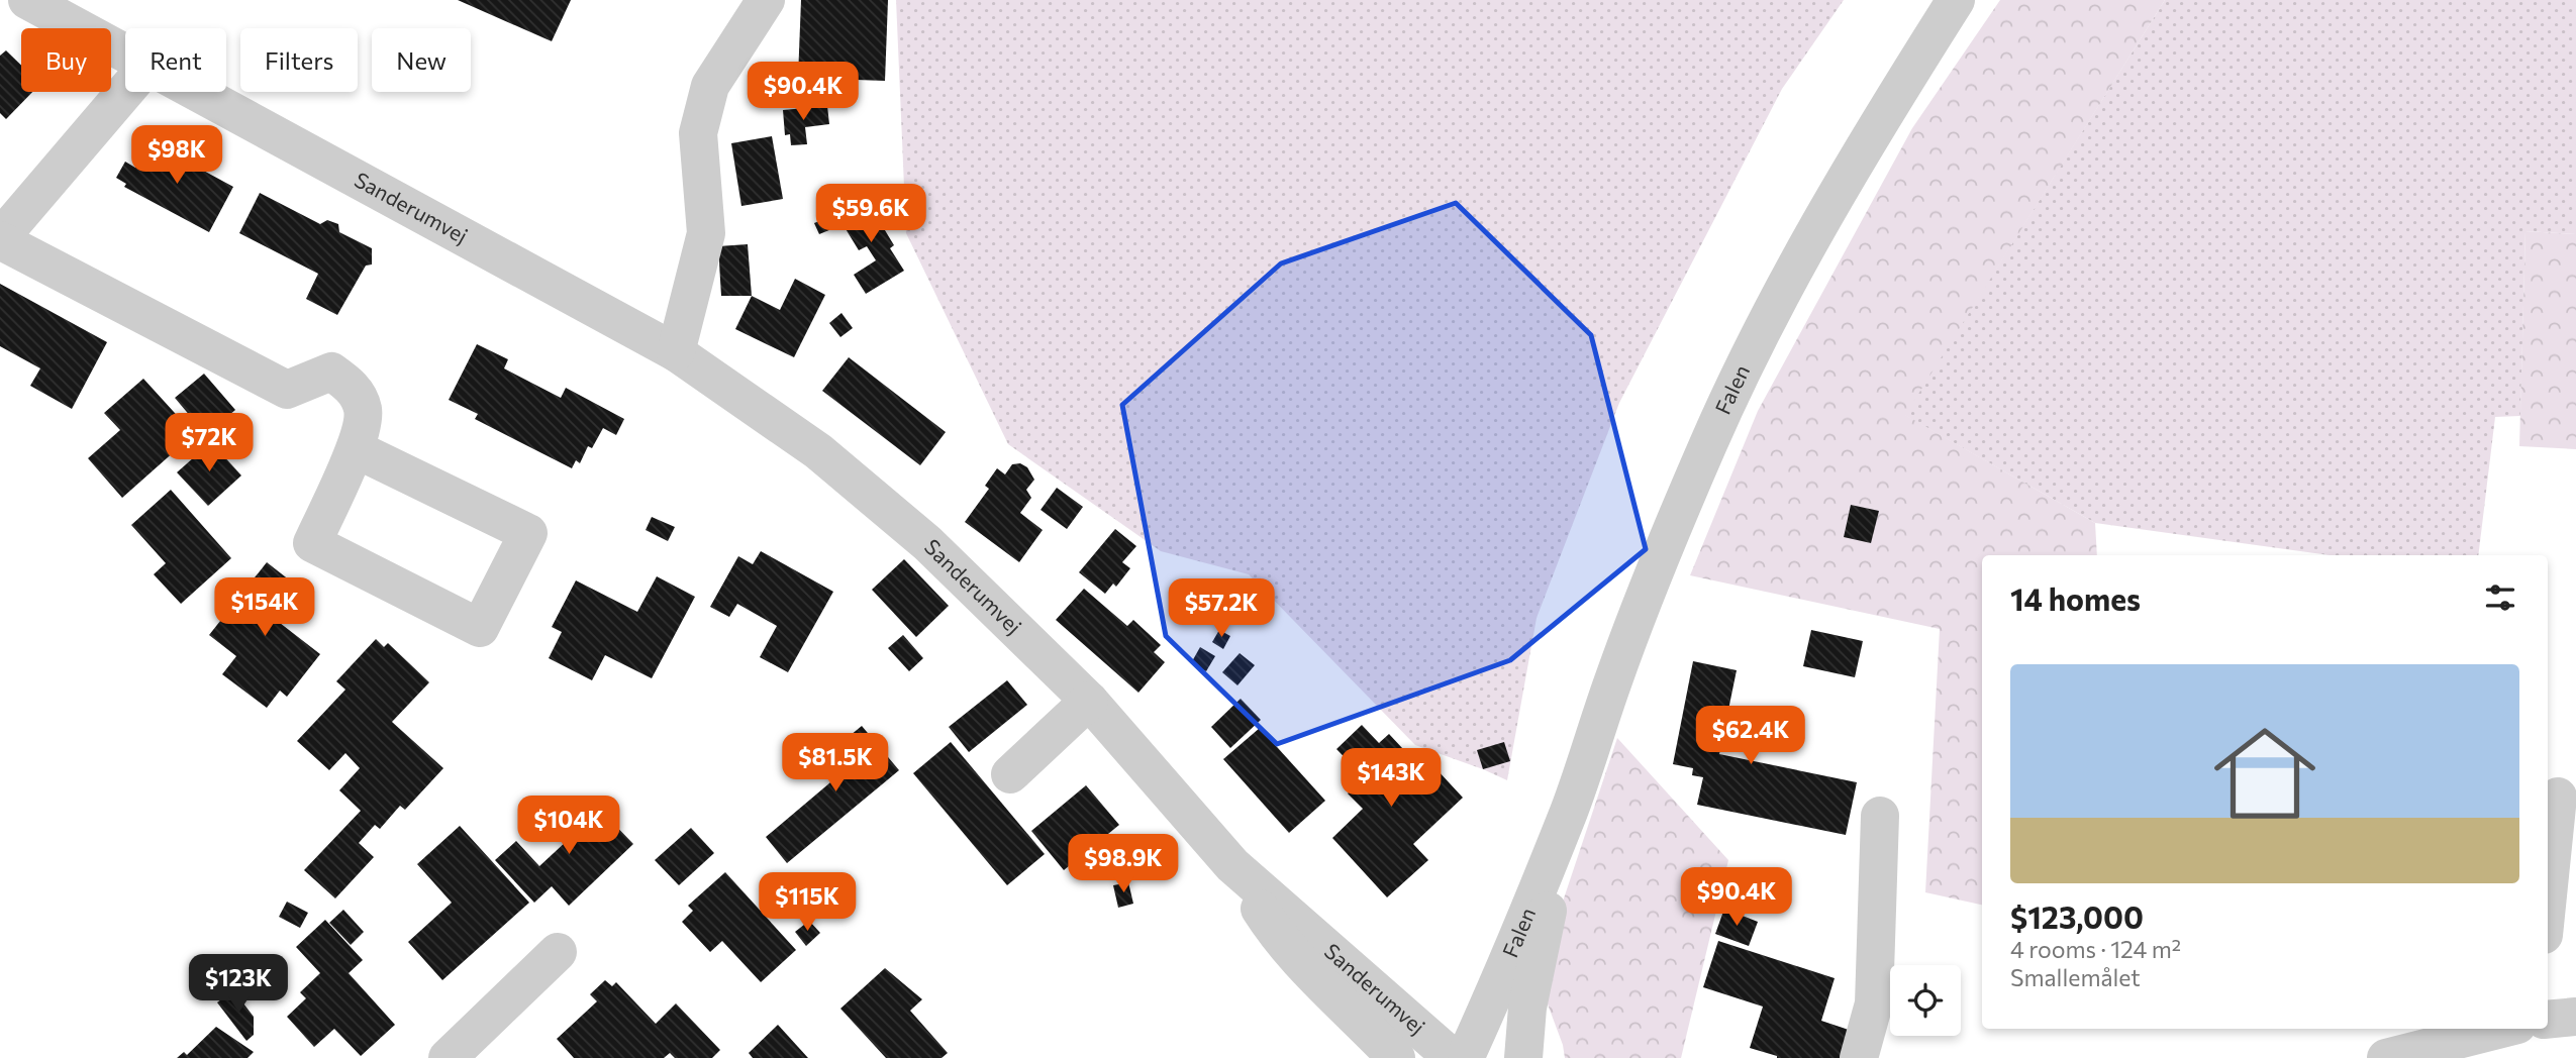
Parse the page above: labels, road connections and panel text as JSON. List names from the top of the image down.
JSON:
{
  "streets": {
    "street": ["Sanderumvej", "Falen"]
  },
  "crossings": [
    ["Sanderumvej", "Falen"]
  ],
  "page": {
    "chip": [
      "Buy",
      "Rent",
      "Filters",
      "New"
    ],
    "price": [
      "$90.4K",
      "$98K",
      "$59.6K",
      "$72K",
      "$154K",
      "$57.2K",
      "$62.4K",
      "$81.5K",
      "$143K",
      "$104K",
      "$98.9K",
      "$90.4K",
      "$115K",
      "$123K"
    ],
    "heading": "14 homes",
    "list": [
      {
        "name": "$123,000",
        "note": "4 rooms · 124 m² · Smallemålet"
      }
    ]
  }
}
